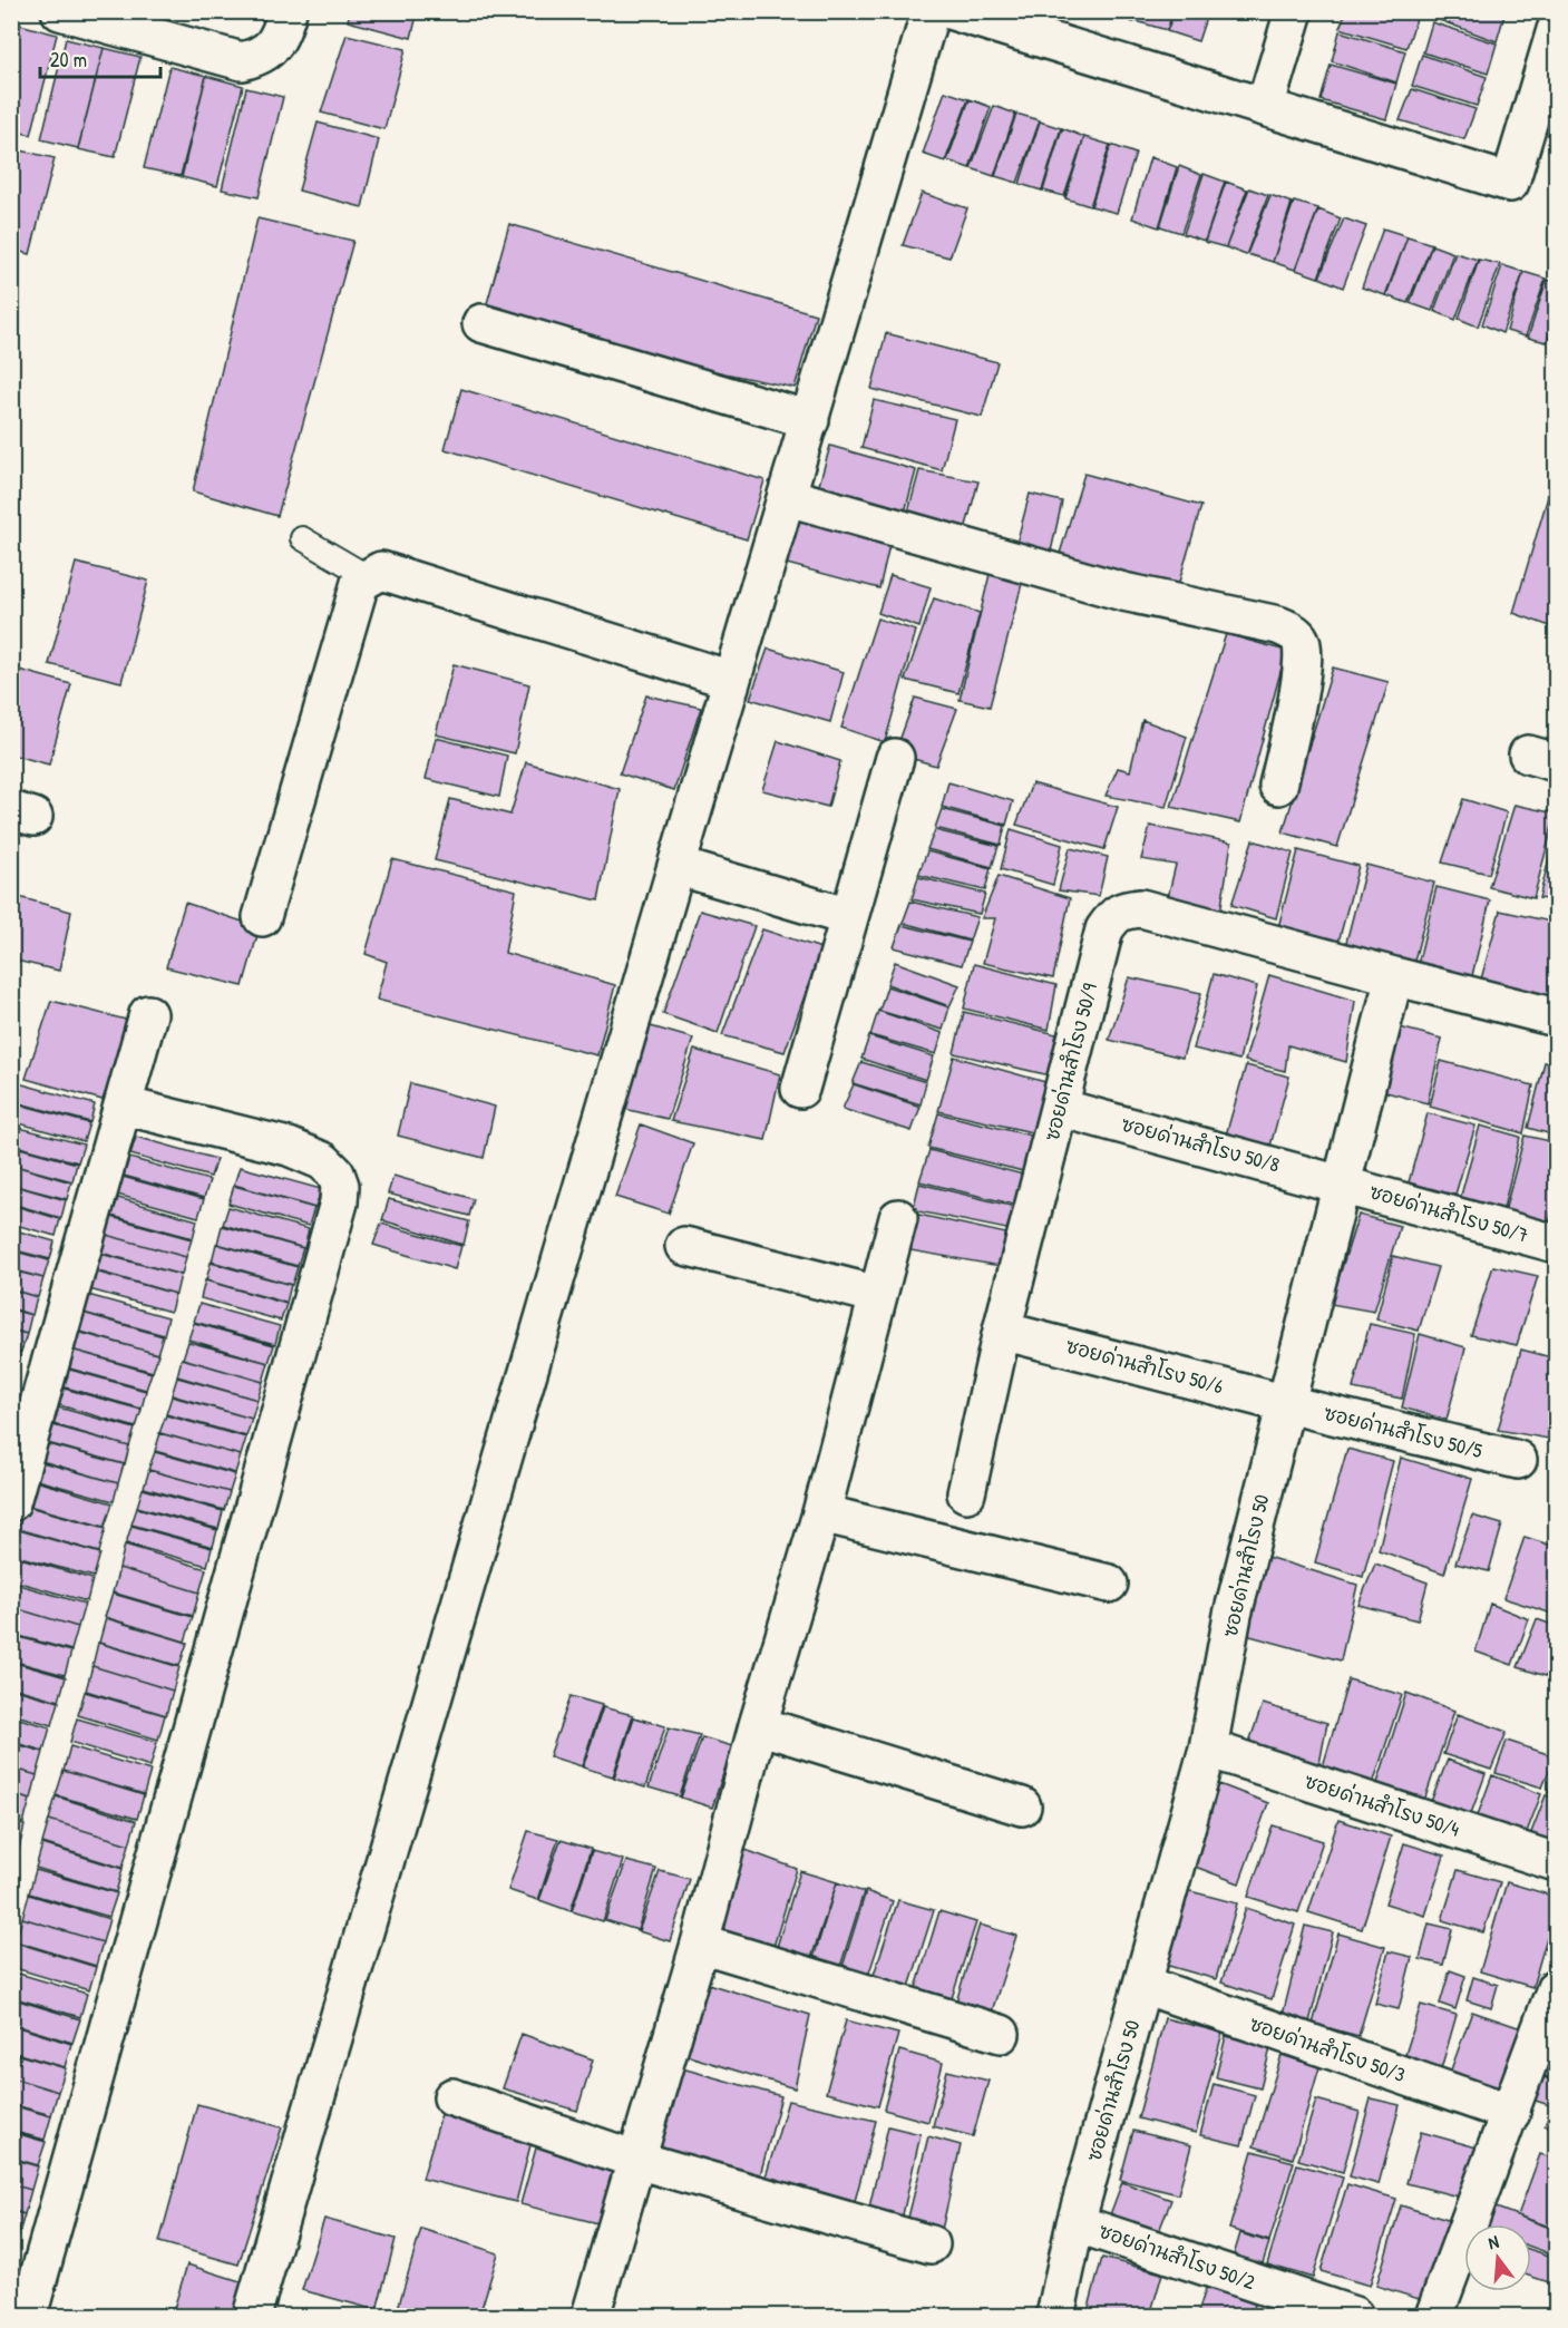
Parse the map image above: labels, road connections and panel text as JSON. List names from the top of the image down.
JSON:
{
  "streets": {
    "street": [
      "ซอยด่านสำโรง 50/9",
      "ซอยด่านสำโรง 50/8",
      "ซอยด่านสำโรง 50/7",
      "ซอยด่านสำโรง 50/6",
      "ซอยด่านสำโรง 50/5",
      "ซอยด่านสำโรง 50",
      "ซอยด่านสำโรง 50/4",
      "ซอยด่านสำโรง 50/3",
      "ซอยด่านสำโรง 50/2"
    ]
  },
  "crossings": [
    ["ซอยด่านสำโรง 50/9", "ซอยด่านสำโรง 50/8"],
    ["ซอยด่านสำโรง 50/9", "ซอยด่านสำโรง 50/6"],
    ["ซอยด่านสำโรง 50/9", "ซอยด่านสำโรง 50"],
    ["ซอยด่านสำโรง 50/8", "ซอยด่านสำโรง 50/7"],
    ["ซอยด่านสำโรง 50/8", "ซอยด่านสำโรง 50"],
    ["ซอยด่านสำโรง 50/7", "ซอยด่านสำโรง 50"],
    ["ซอยด่านสำโรง 50/6", "ซอยด่านสำโรง 50/5"],
    ["ซอยด่านสำโรง 50/6", "ซอยด่านสำโรง 50"],
    ["ซอยด่านสำโรง 50/5", "ซอยด่านสำโรง 50"],
    ["ซอยด่านสำโรง 50", "ซอยด่านสำโรง 50/4"],
    ["ซอยด่านสำโรง 50", "ซอยด่านสำโรง 50/3"],
    ["ซอยด่านสำโรง 50", "ซอยด่านสำโรง 50/2"]
  ],
  "scale_bar": "20 m",
  "north": "top"
}
